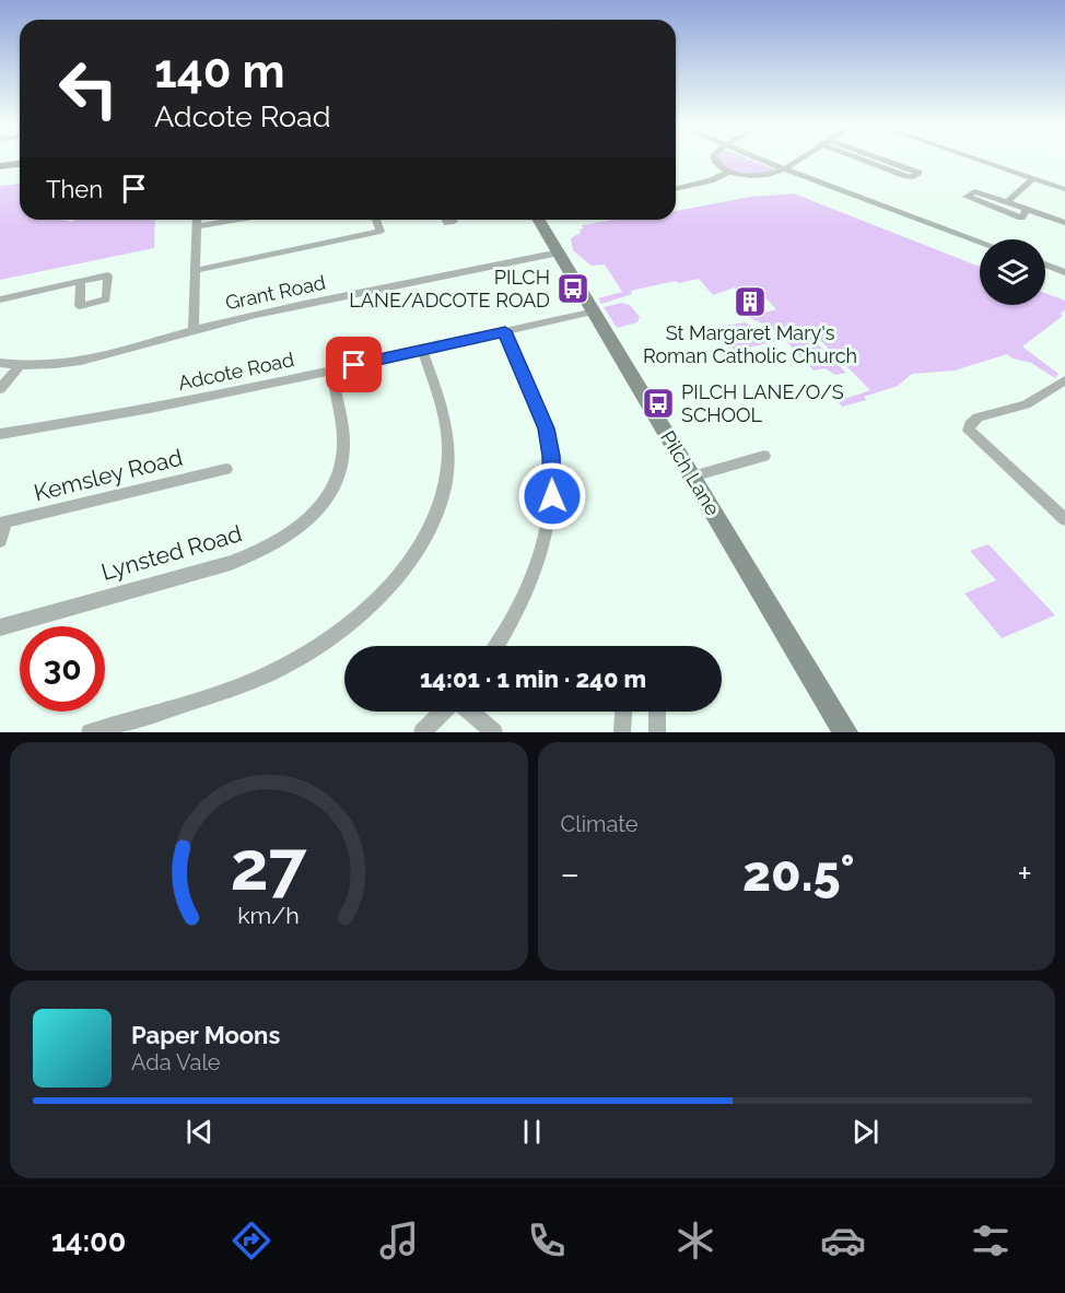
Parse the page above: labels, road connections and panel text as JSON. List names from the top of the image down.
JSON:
{
  "streets": {
    "street": [
      "Grant Road",
      "Adcote Road",
      "Pilch Lane",
      "Kemsley Road",
      "Lynsted Road"
    ]
  },
  "crossings": [
    ["Grant Road", "Pilch Lane"],
    ["Adcote Road", "Pilch Lane"],
    ["Adcote Road", "Lynsted Road"]
  ],
  "places": {
    "bus stop": ["PILCH LANE/ADCOTE ROAD", "PILCH LANE/O/S SCHOOL"],
    "building": ["St Margaret Mary's Roman Catholic Church"]
  },
  "page": {
    "turn": ["140 m", "Adcote Road"],
    "then": "Then",
    "limit": "30",
    "trip": "14:01 · 1 min · 240 m",
    "tile": "Climate",
    "heat": ["−", "20.5°", "+"],
    "song": ["Paper Moons", "Ada Vale"],
    "tabs": "14:00",
    "gauge": ["27", "km/h"]
  }
}
